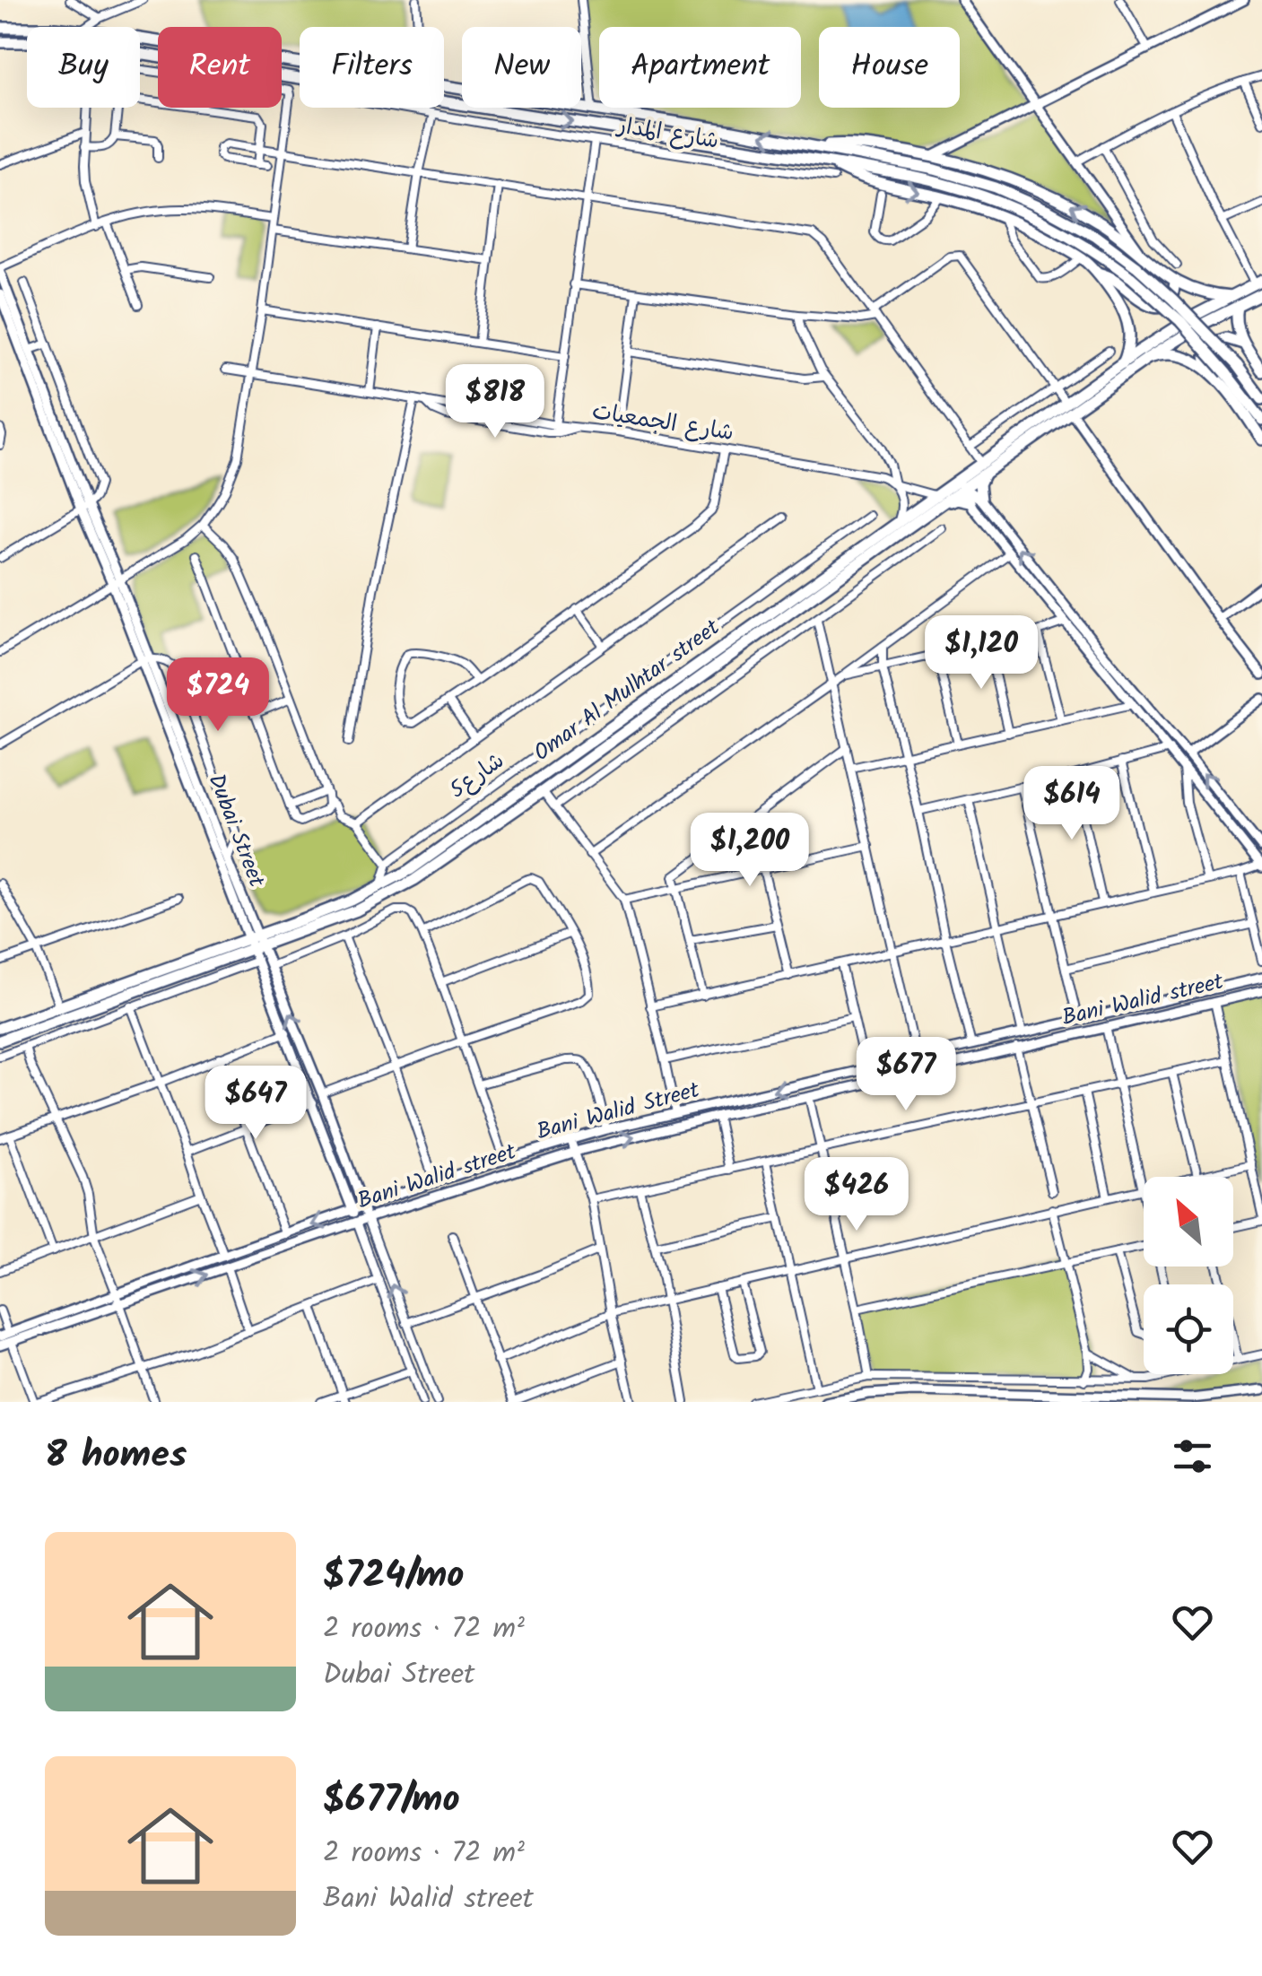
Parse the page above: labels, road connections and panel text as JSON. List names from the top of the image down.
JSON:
{
  "streets": {
    "main road": ["Omar Al Mulhtar street"],
    "street": [
      "شارع المدار",
      "شارع الجمعيات",
      "شارع5",
      "Dubai Street",
      "Bani Walid street",
      "Bani Walid Street"
    ]
  },
  "crossings": [
    ["شارع الجمعيات", "Omar Al Mulhtar street"],
    ["Omar Al Mulhtar street", "Dubai Street"],
    ["Dubai Street", "Bani Walid street"],
    ["Dubai Street", "Bani Walid Street"],
    ["Bani Walid street", "Bani Walid Street"]
  ],
  "north": "top left",
  "page": {
    "chip": [
      "Buy",
      "Rent",
      "Filters",
      "New",
      "Apartment",
      "House"
    ],
    "price": [
      "$818",
      "$1,120",
      "$724",
      "$614",
      "$1,200",
      "$677",
      "$647",
      "$426"
    ],
    "heading": "8 homes",
    "list": [
      {
        "name": "$724/mo",
        "note": "2 rooms · 72 m² · Dubai Street"
      },
      {
        "name": "$677/mo",
        "note": "2 rooms · 72 m² · Bani Walid street"
      }
    ]
  }
}
